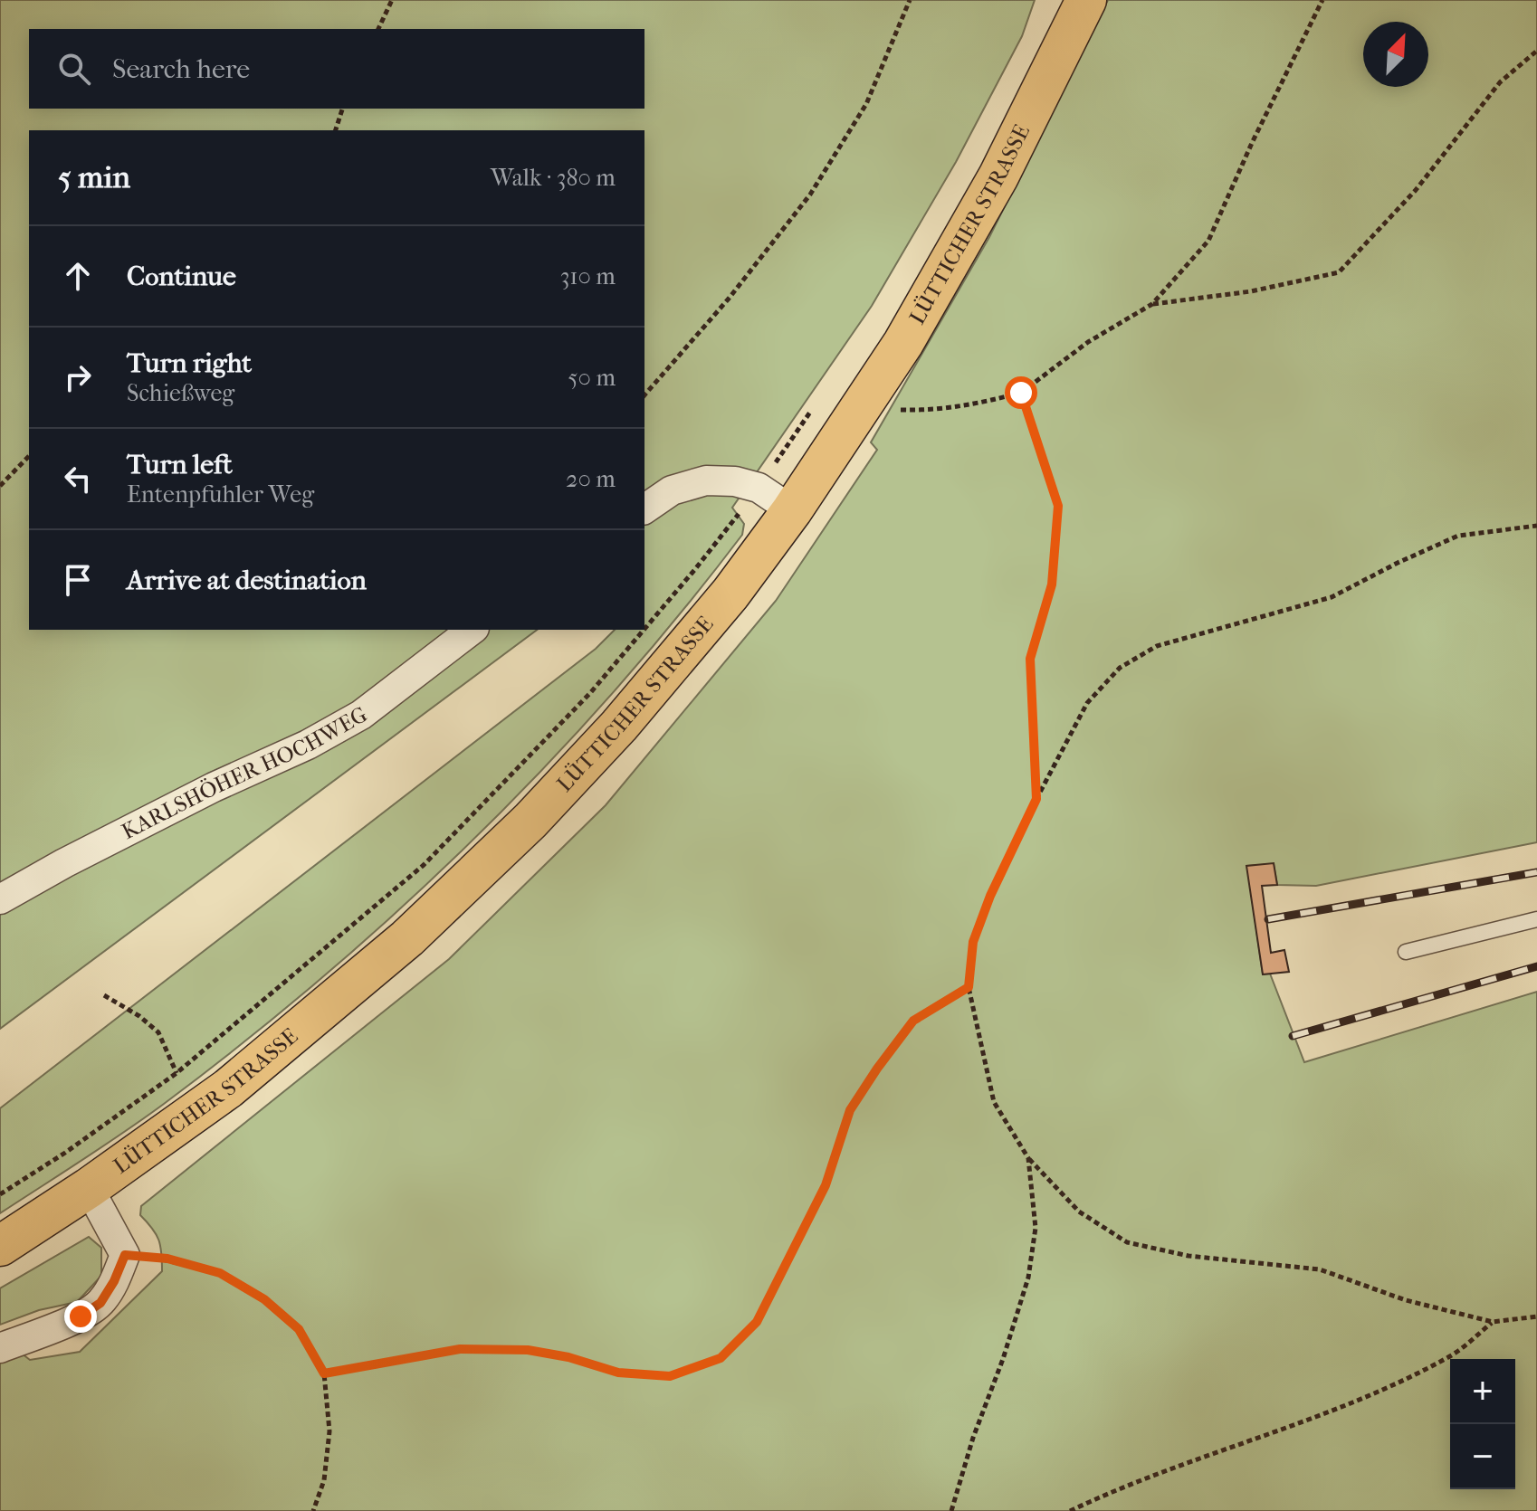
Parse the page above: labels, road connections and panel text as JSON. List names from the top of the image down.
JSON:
{
  "streets": {
    "main road": ["LÜTTICHER STRASSE"],
    "street": ["KARLSHÖHER HOCHWEG"]
  },
  "north": "top right",
  "page": {
    "search": "Search here",
    "heading": ["5 min", "Walk · 380 m"],
    "list": [
      ["Continue", "310 m"],
      ["Turn right", "Schießweg", "50 m"],
      ["Turn left", "Entenpfuhler Weg", "20 m"],
      "Arrive at destination"
    ],
    "map_buttons": ["+", "−"]
  }
}
